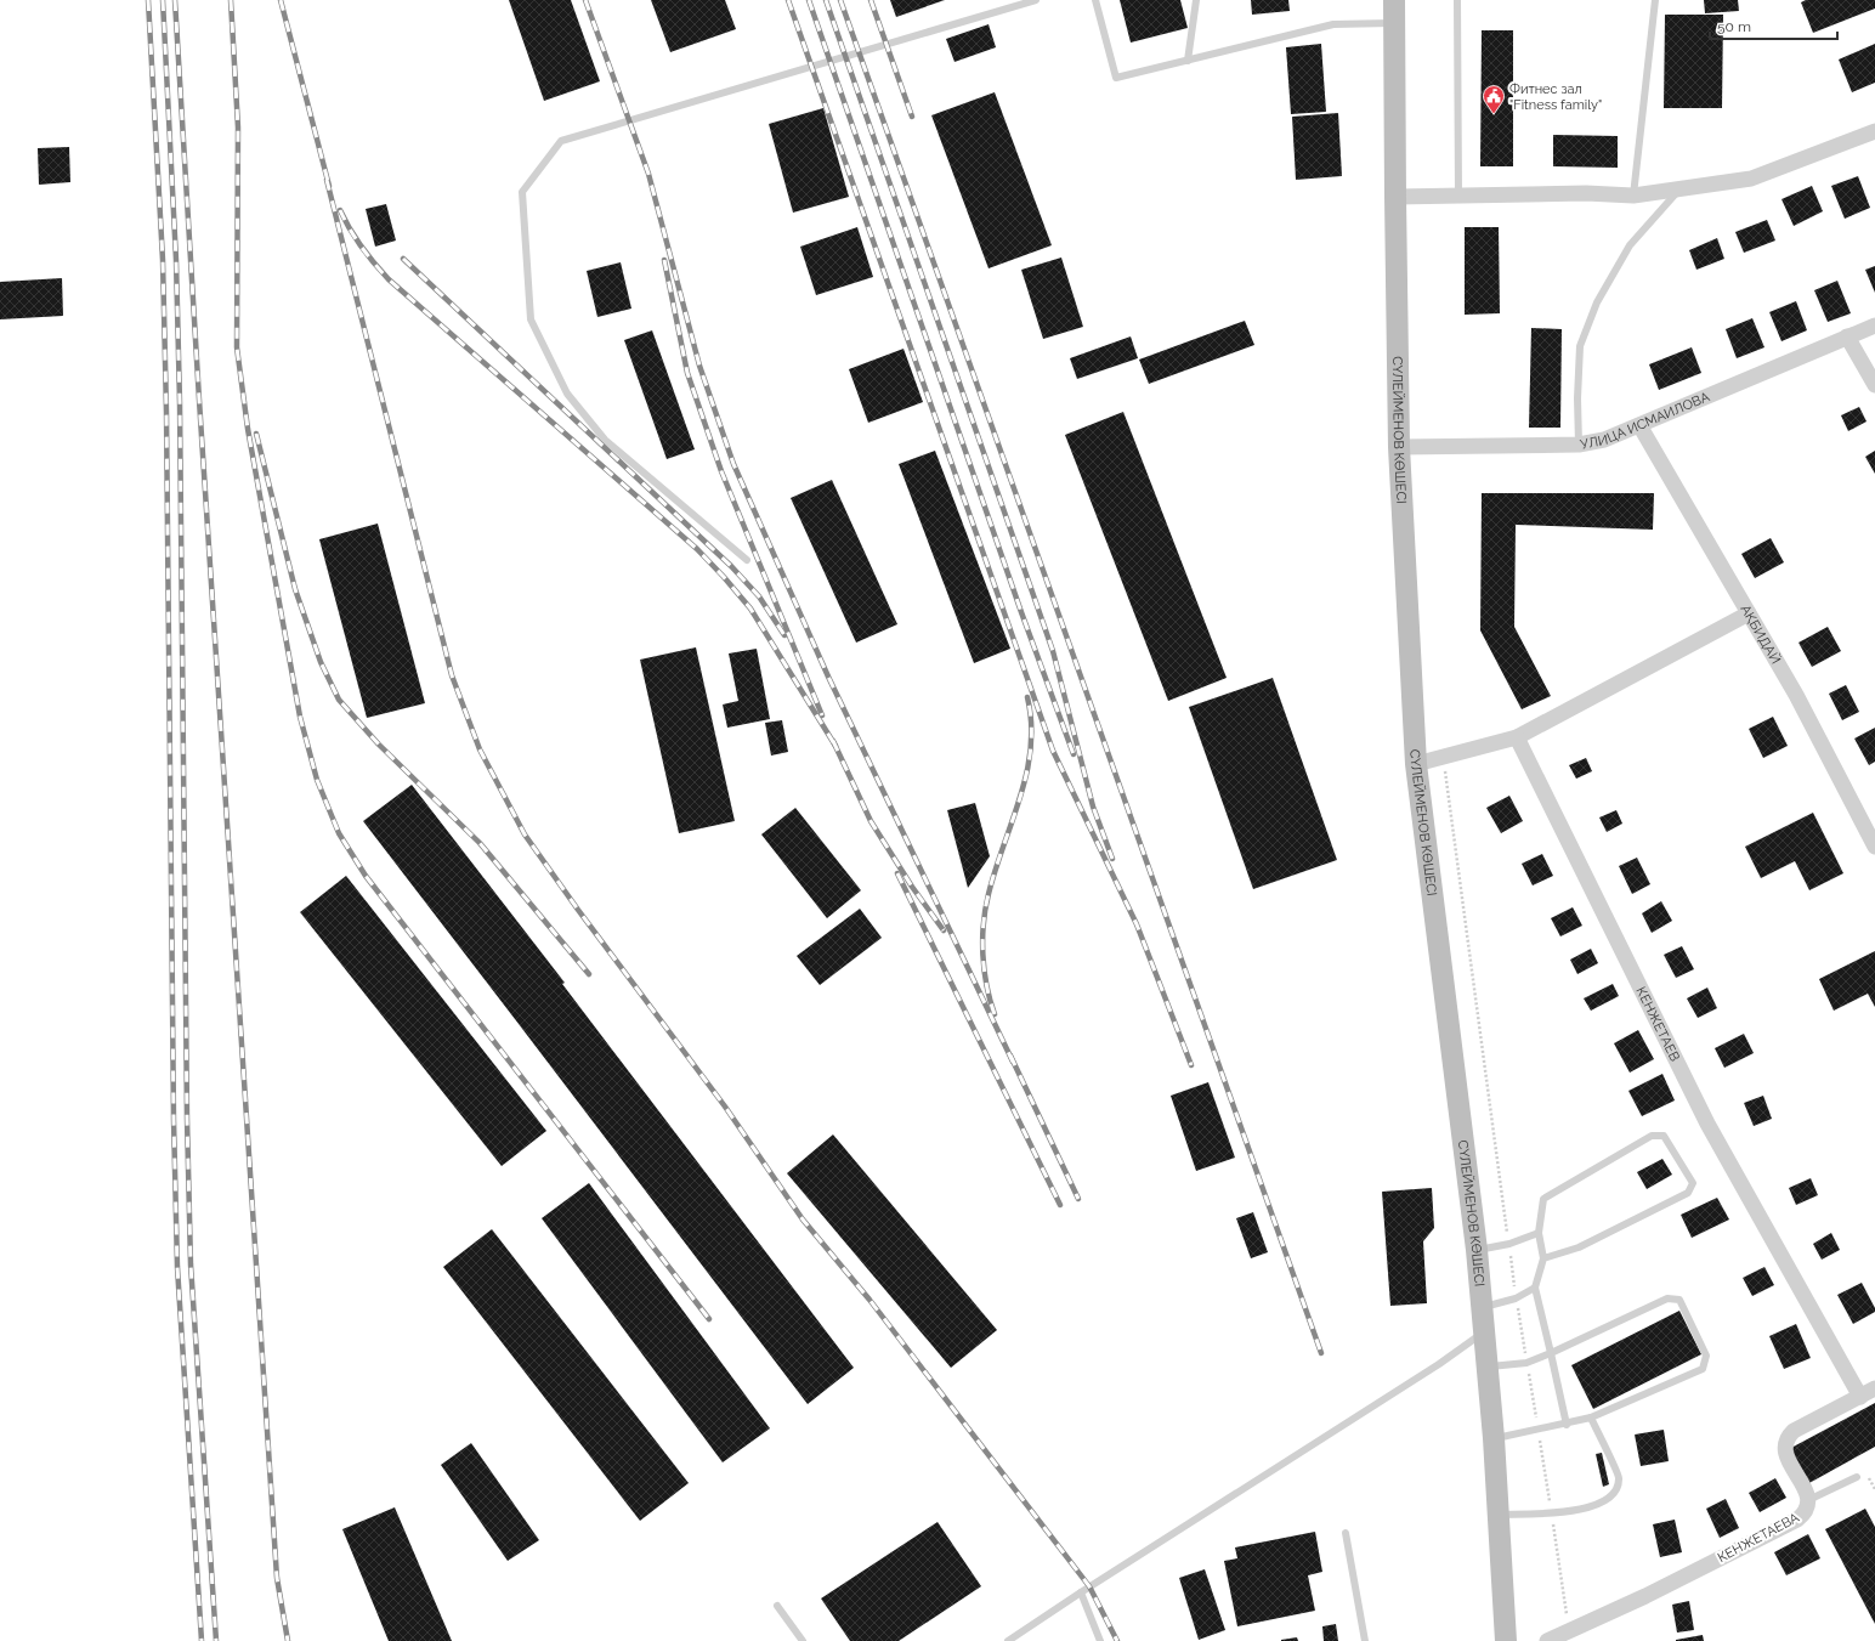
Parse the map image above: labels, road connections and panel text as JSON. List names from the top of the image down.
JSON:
{
  "streets": {
    "street": [
      "УЛИЦА ИСМАИЛОВА",
      "СҮЛЕЙМЕНОВ КӨШЕСІ",
      "АҚБИДАЙ",
      "КЕНЖЕТАЕВ",
      "КЕНЖЕТАЕВА"
    ]
  },
  "crossings": [
    ["УЛИЦА ИСМАИЛОВА", "СҮЛЕЙМЕНОВ КӨШЕСІ"],
    ["УЛИЦА ИСМАИЛОВА", "АҚБИДАЙ"],
    ["КЕНЖЕТАЕВ", "КЕНЖЕТАЕВА"]
  ],
  "places": {
    "public building": ["Фитнес зал \"Fitness family\""]
  },
  "scale_bar": "50 m"
}
